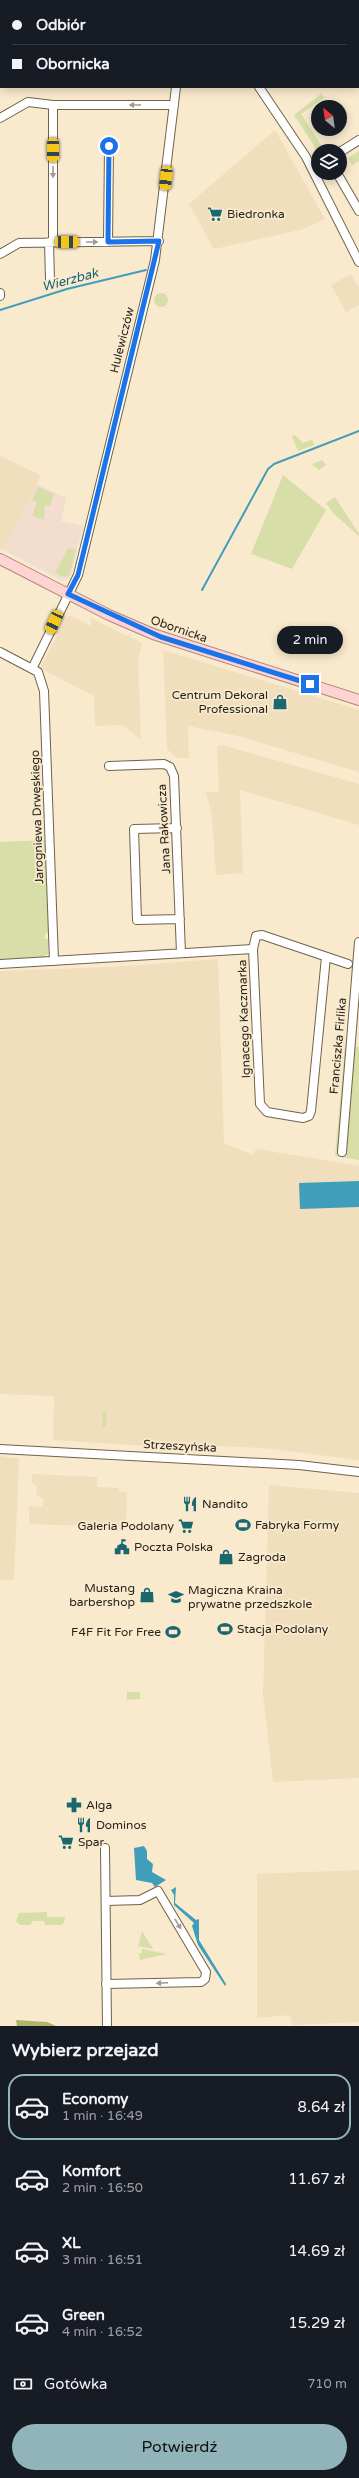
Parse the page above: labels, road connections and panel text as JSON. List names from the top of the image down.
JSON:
{
  "streets": {
    "main road": ["Obornicka"],
    "street": [
      "Hulewiczów",
      "Jarogniewa Drwęskiego",
      "Jana Rakowicza",
      "Ignacego Kaczmarka",
      "Franciszka Firlika",
      "Strzeszyńska"
    ]
  },
  "crossings": [
    ["Hulewiczów", "Obornicka"],
    ["Jarogniewa Drwęskiego", "Ignacego Kaczmarka"],
    ["Jana Rakowicza", "Ignacego Kaczmarka"]
  ],
  "water": ["Wierzbak"],
  "places": {
    "supermarket": ["Biedronka", "Galeria Podolany", "Spar"],
    "shop": ["Centrum Dekoral Professional", "Zagroda", "Mustang barbershop"],
    "restaurant": ["Nandito", "Dominos"],
    "sports": ["Fabryka Formy", "Stacja Podolany", "F4F Fit For Free"],
    "public building": ["Poczta Polska"],
    "school or university": ["Magiczna Kraina prywatne przedszkole"],
    "pharmacy": ["Alga"]
  },
  "north": "top left",
  "page": {
    "banner": ["Odbiór", "Obornicka"],
    "bubble": "2 min",
    "heading": "Wybierz przejazd",
    "list": [
      {
        "name": "Economy",
        "note": "1 min · 16:49",
        "value": "8.64 zł"
      },
      {
        "name": "Komfort",
        "note": "2 min · 16:50",
        "value": "11.67 zł"
      },
      {
        "name": "XL",
        "note": "3 min · 16:51",
        "value": "14.69 zł"
      },
      {
        "name": "Green",
        "note": "4 min · 16:52",
        "value": "15.29 zł"
      }
    ],
    "pay": ["Gotówka", "710 m"],
    "buttons": "Potwierdź"
  }
}
